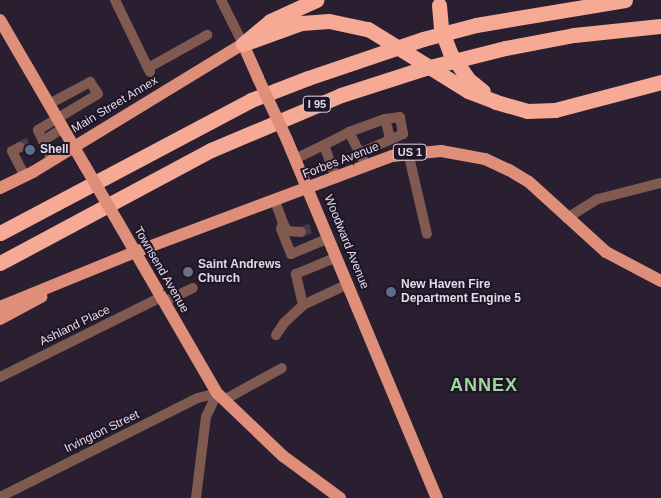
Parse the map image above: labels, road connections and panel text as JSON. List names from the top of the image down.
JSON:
{
  "streets": {
    "highway": ["I 95"],
    "main road": [
      "Main Street Annex",
      "US 1",
      "Forbes Avenue",
      "Woodward Avenue",
      "Townsend Avenue"
    ],
    "street": ["Ashland Place", "Irvington Street"]
  },
  "crossings": [
    ["Main Street Annex", "Woodward Avenue"],
    ["Main Street Annex", "Townsend Avenue"],
    ["US 1", "Forbes Avenue"],
    ["Forbes Avenue", "Woodward Avenue"],
    ["Forbes Avenue", "Townsend Avenue"],
    ["Townsend Avenue", "Ashland Place"],
    ["Townsend Avenue", "Irvington Street"]
  ],
  "districts": ["ANNEX"],
  "places": ["Shell", "Saint Andrews Church", "New Haven Fire Department Engine 5"]
}
